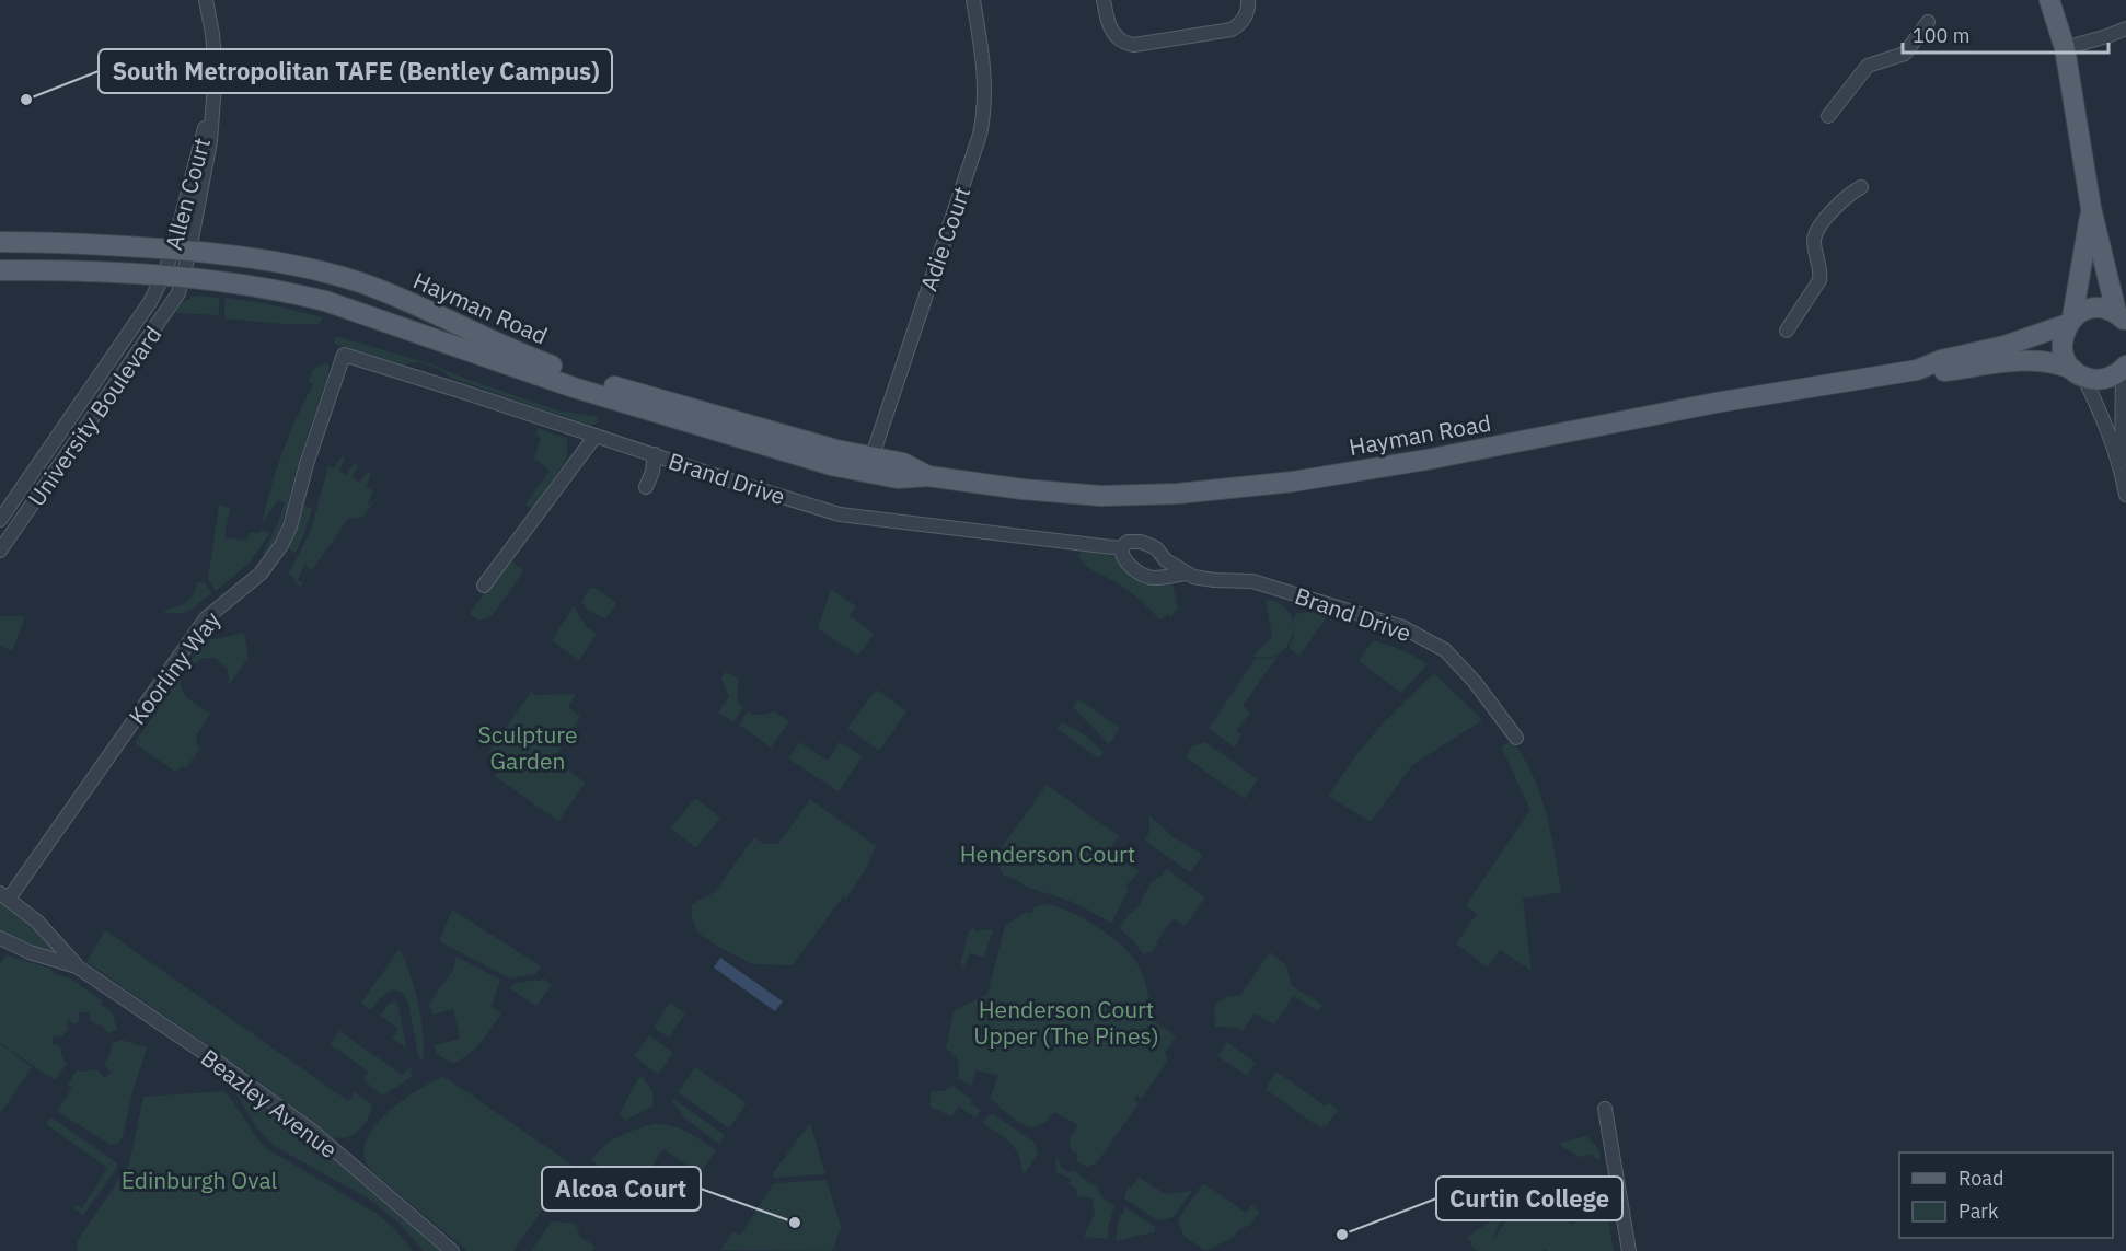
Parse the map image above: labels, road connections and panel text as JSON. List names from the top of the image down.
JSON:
{
  "streets": {
    "main road": ["Hayman Road"],
    "street": [
      "Allen Court",
      "Adie Court",
      "University Boulevard",
      "Brand Drive",
      "Koorliny Way",
      "Beazley Avenue"
    ]
  },
  "crossings": [
    ["Allen Court", "Hayman Road"],
    ["Allen Court", "University Boulevard"],
    ["Adie Court", "Hayman Road"],
    ["Hayman Road", "University Boulevard"],
    ["Brand Drive", "Koorliny Way"],
    ["Koorliny Way", "Beazley Avenue"]
  ],
  "parks": [
    "Sculpture Garden",
    "Henderson Court",
    "Henderson Court Upper (The Pines)",
    "Edinburgh Oval"
  ],
  "places": ["South Metropolitan TAFE (Bentley Campus)", "Alcoa Court", "Curtin College"],
  "legend": ["Road", "Park"],
  "scale_bar": "100 m"
}
